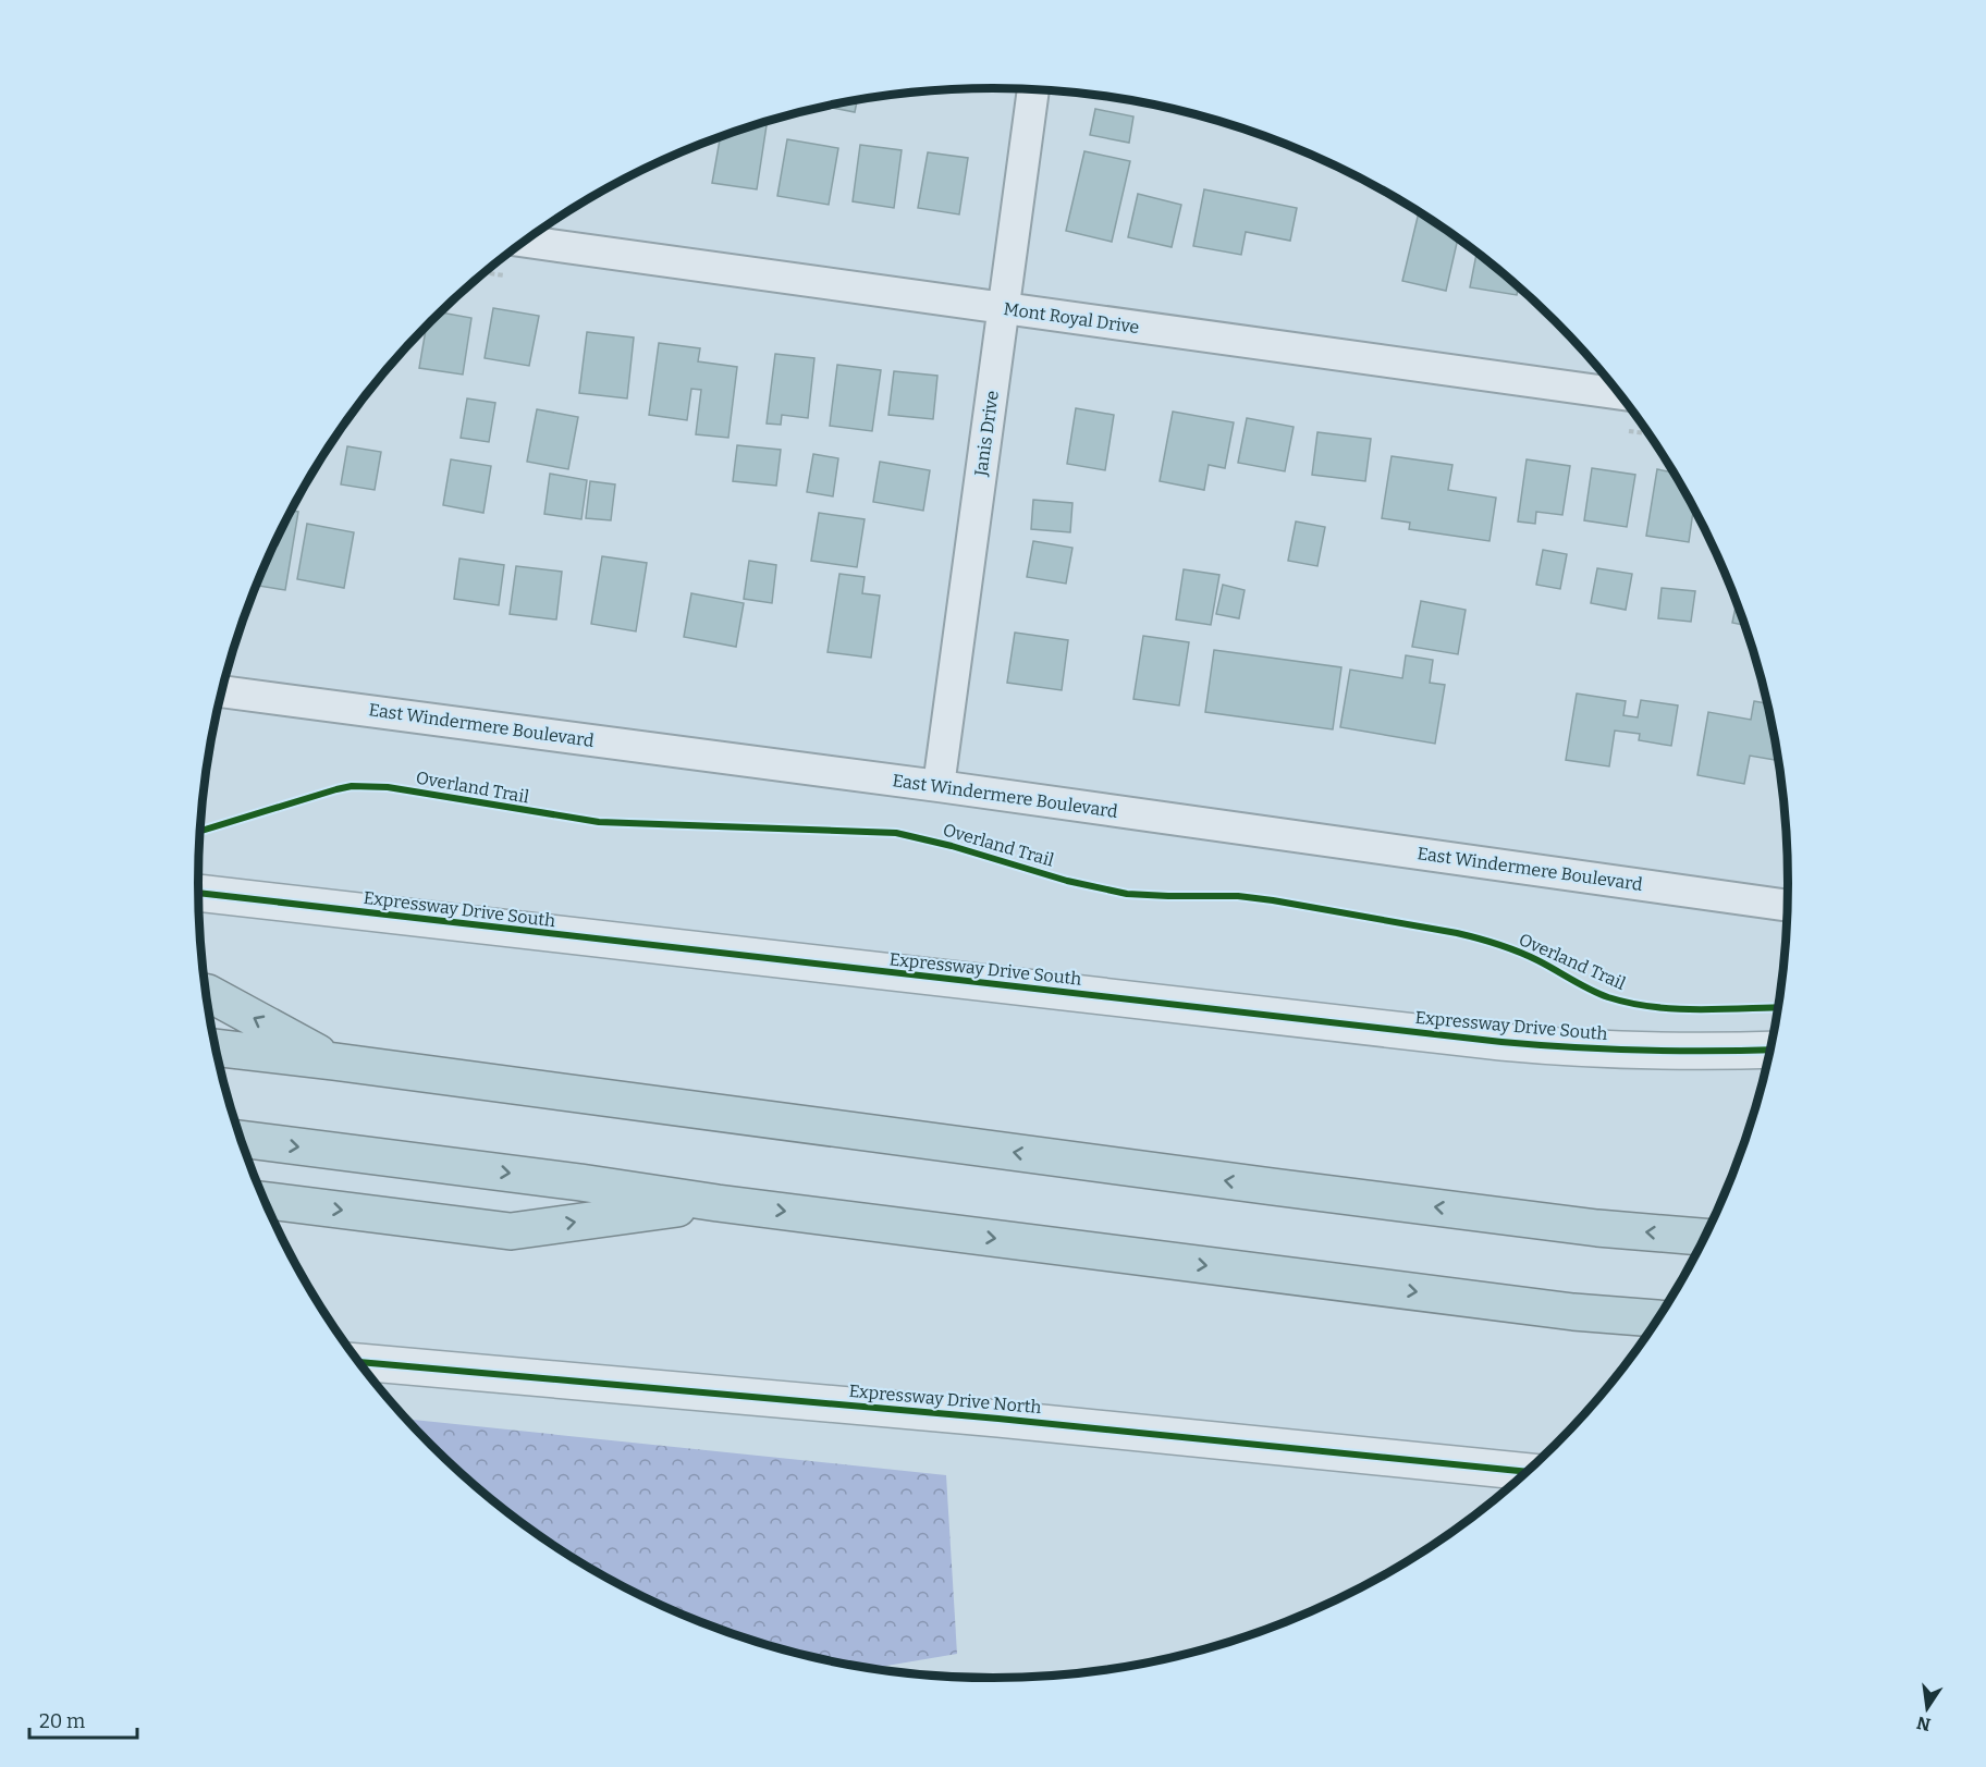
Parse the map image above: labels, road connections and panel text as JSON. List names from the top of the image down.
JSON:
{
  "streets": {
    "street": [
      "Mont Royal Drive",
      "Janis Drive",
      "East Windermere Boulevard",
      "Expressway Drive South",
      "Expressway Drive North"
    ],
    "cycle path": ["Overland Trail"]
  },
  "crossings": [
    ["Mont Royal Drive", "Janis Drive"],
    ["Janis Drive", "East Windermere Boulevard"]
  ],
  "scale_bar": "20 m",
  "north": "bottom"
}
